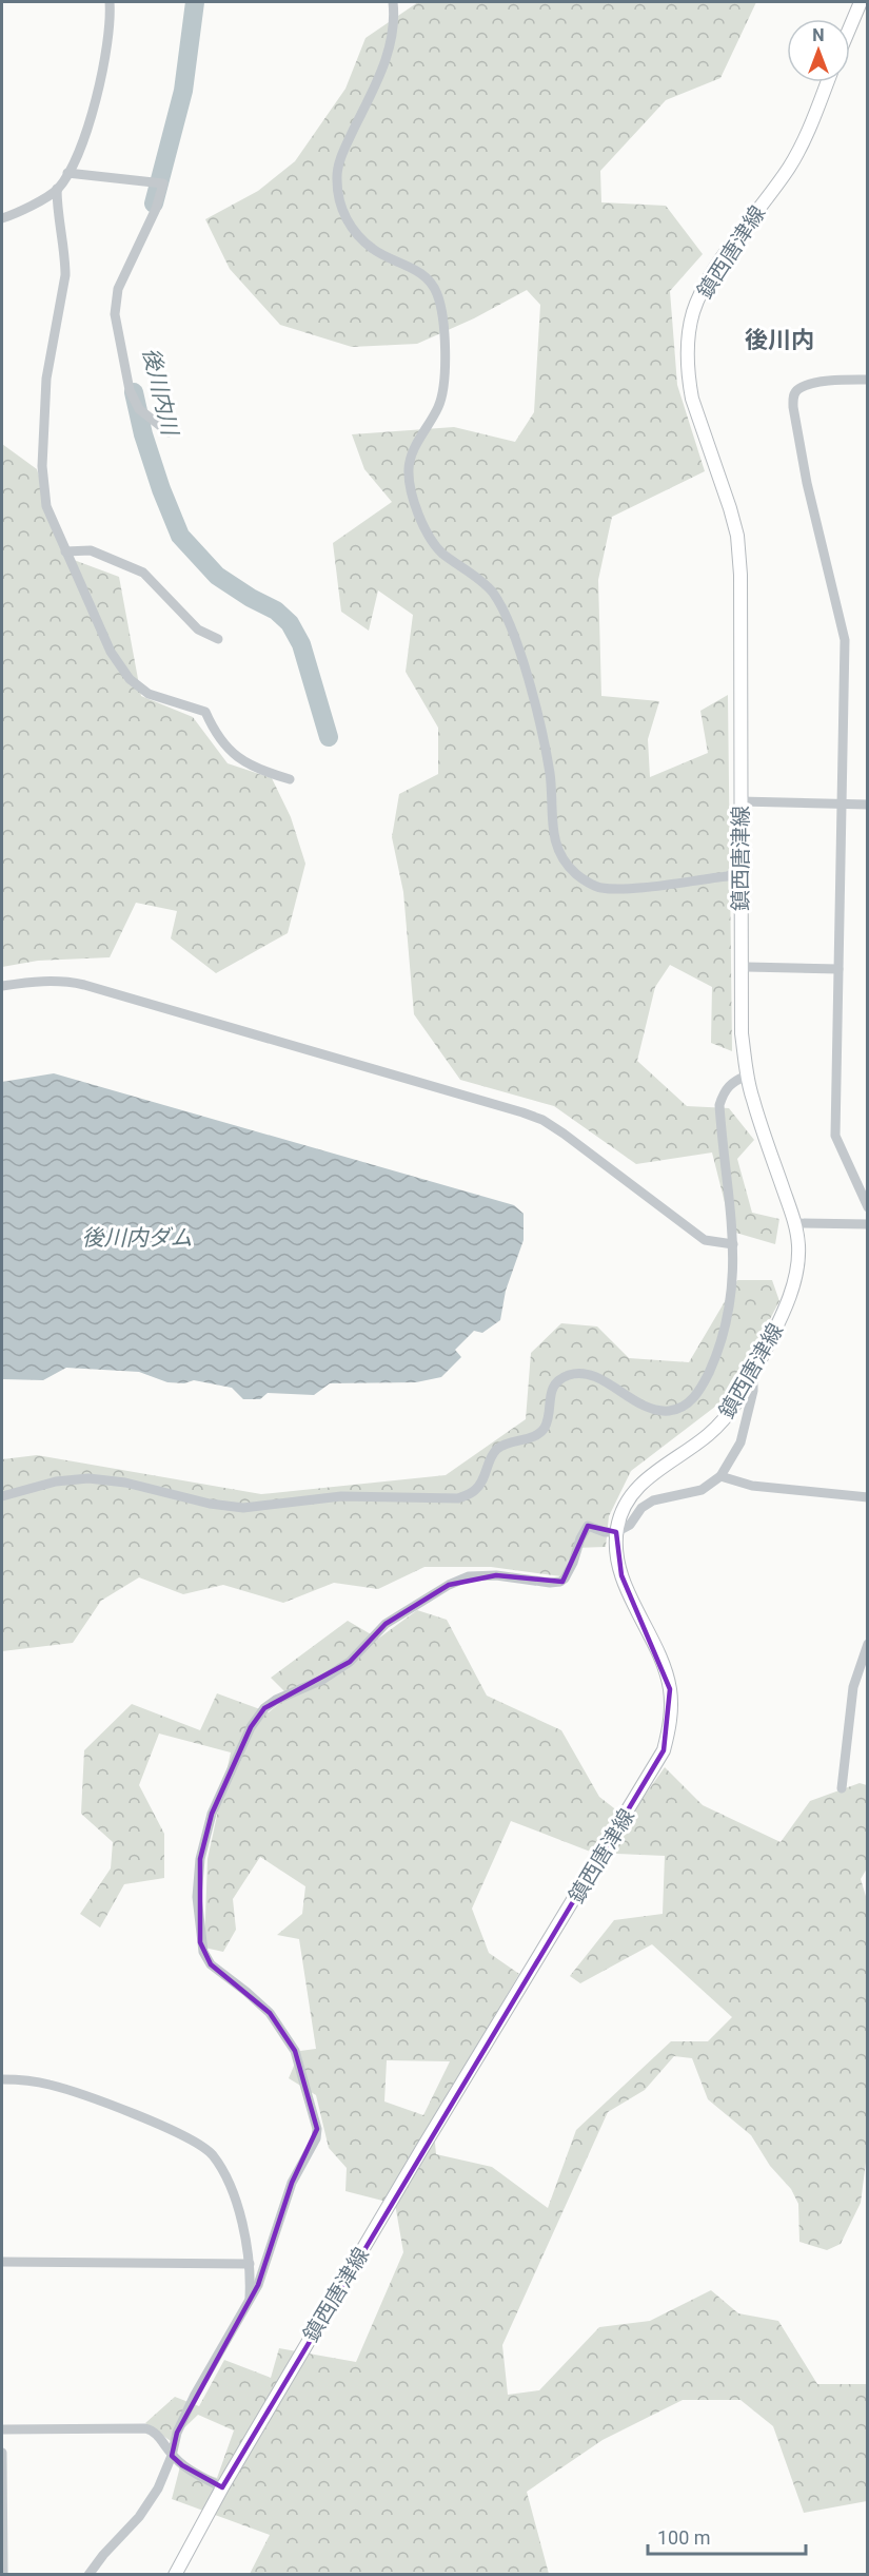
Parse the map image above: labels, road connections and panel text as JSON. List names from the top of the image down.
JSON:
{
  "streets": {
    "main road": ["鎮西唐津線"]
  },
  "districts": ["後川内"],
  "water": ["後川内川", "後川内ダム"],
  "scale_bar": "100 m",
  "north": "top"
}
